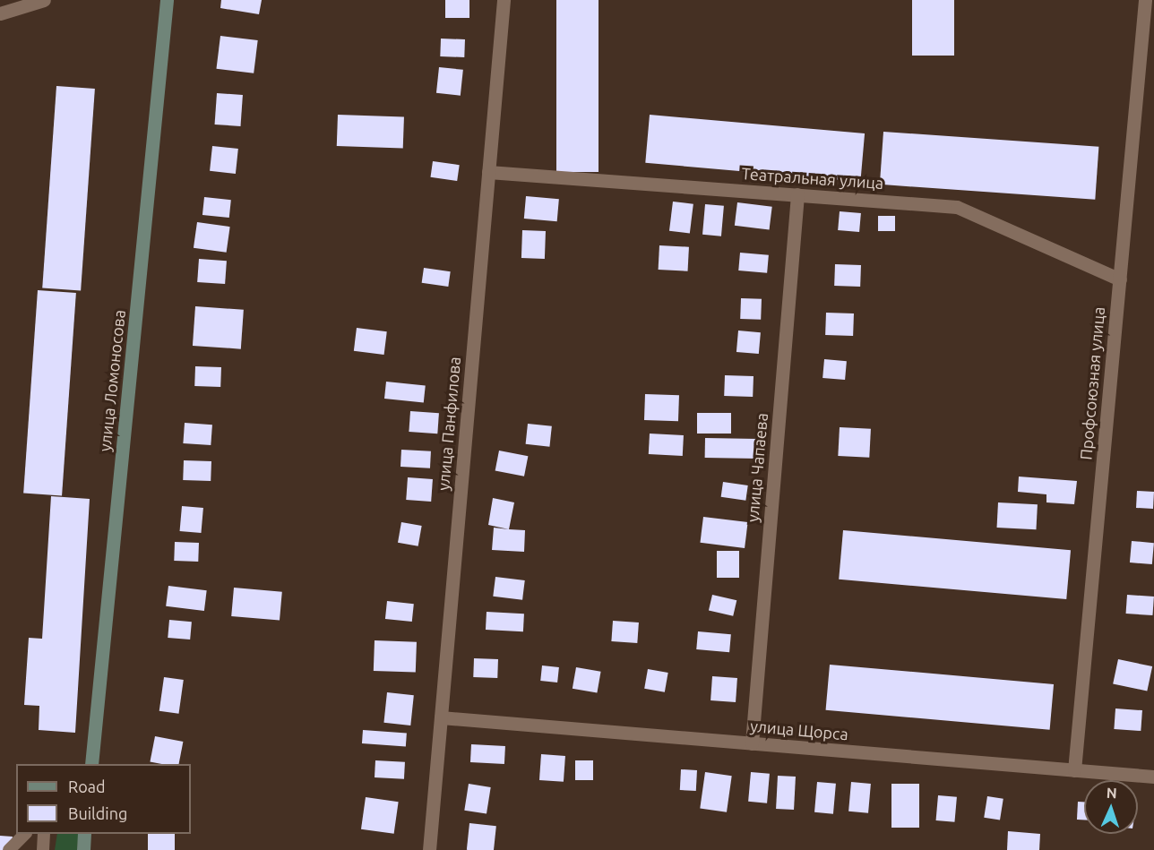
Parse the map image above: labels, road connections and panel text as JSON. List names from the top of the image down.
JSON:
{
  "streets": {
    "street": [
      "Театральная улица",
      "улица Ломоносова",
      "Профсоюзная улица",
      "улица Панфилова",
      "улица Чапаева",
      "улица Щорса"
    ]
  },
  "crossings": [
    ["Театральная улица", "Профсоюзная улица"],
    ["Театральная улица", "улица Панфилова"],
    ["Театральная улица", "улица Чапаева"],
    ["Профсоюзная улица", "улица Щорса"],
    ["улица Панфилова", "улица Щорса"],
    ["улица Чапаева", "улица Щорса"]
  ],
  "legend": ["Road", "Building"],
  "north": "top"
}
